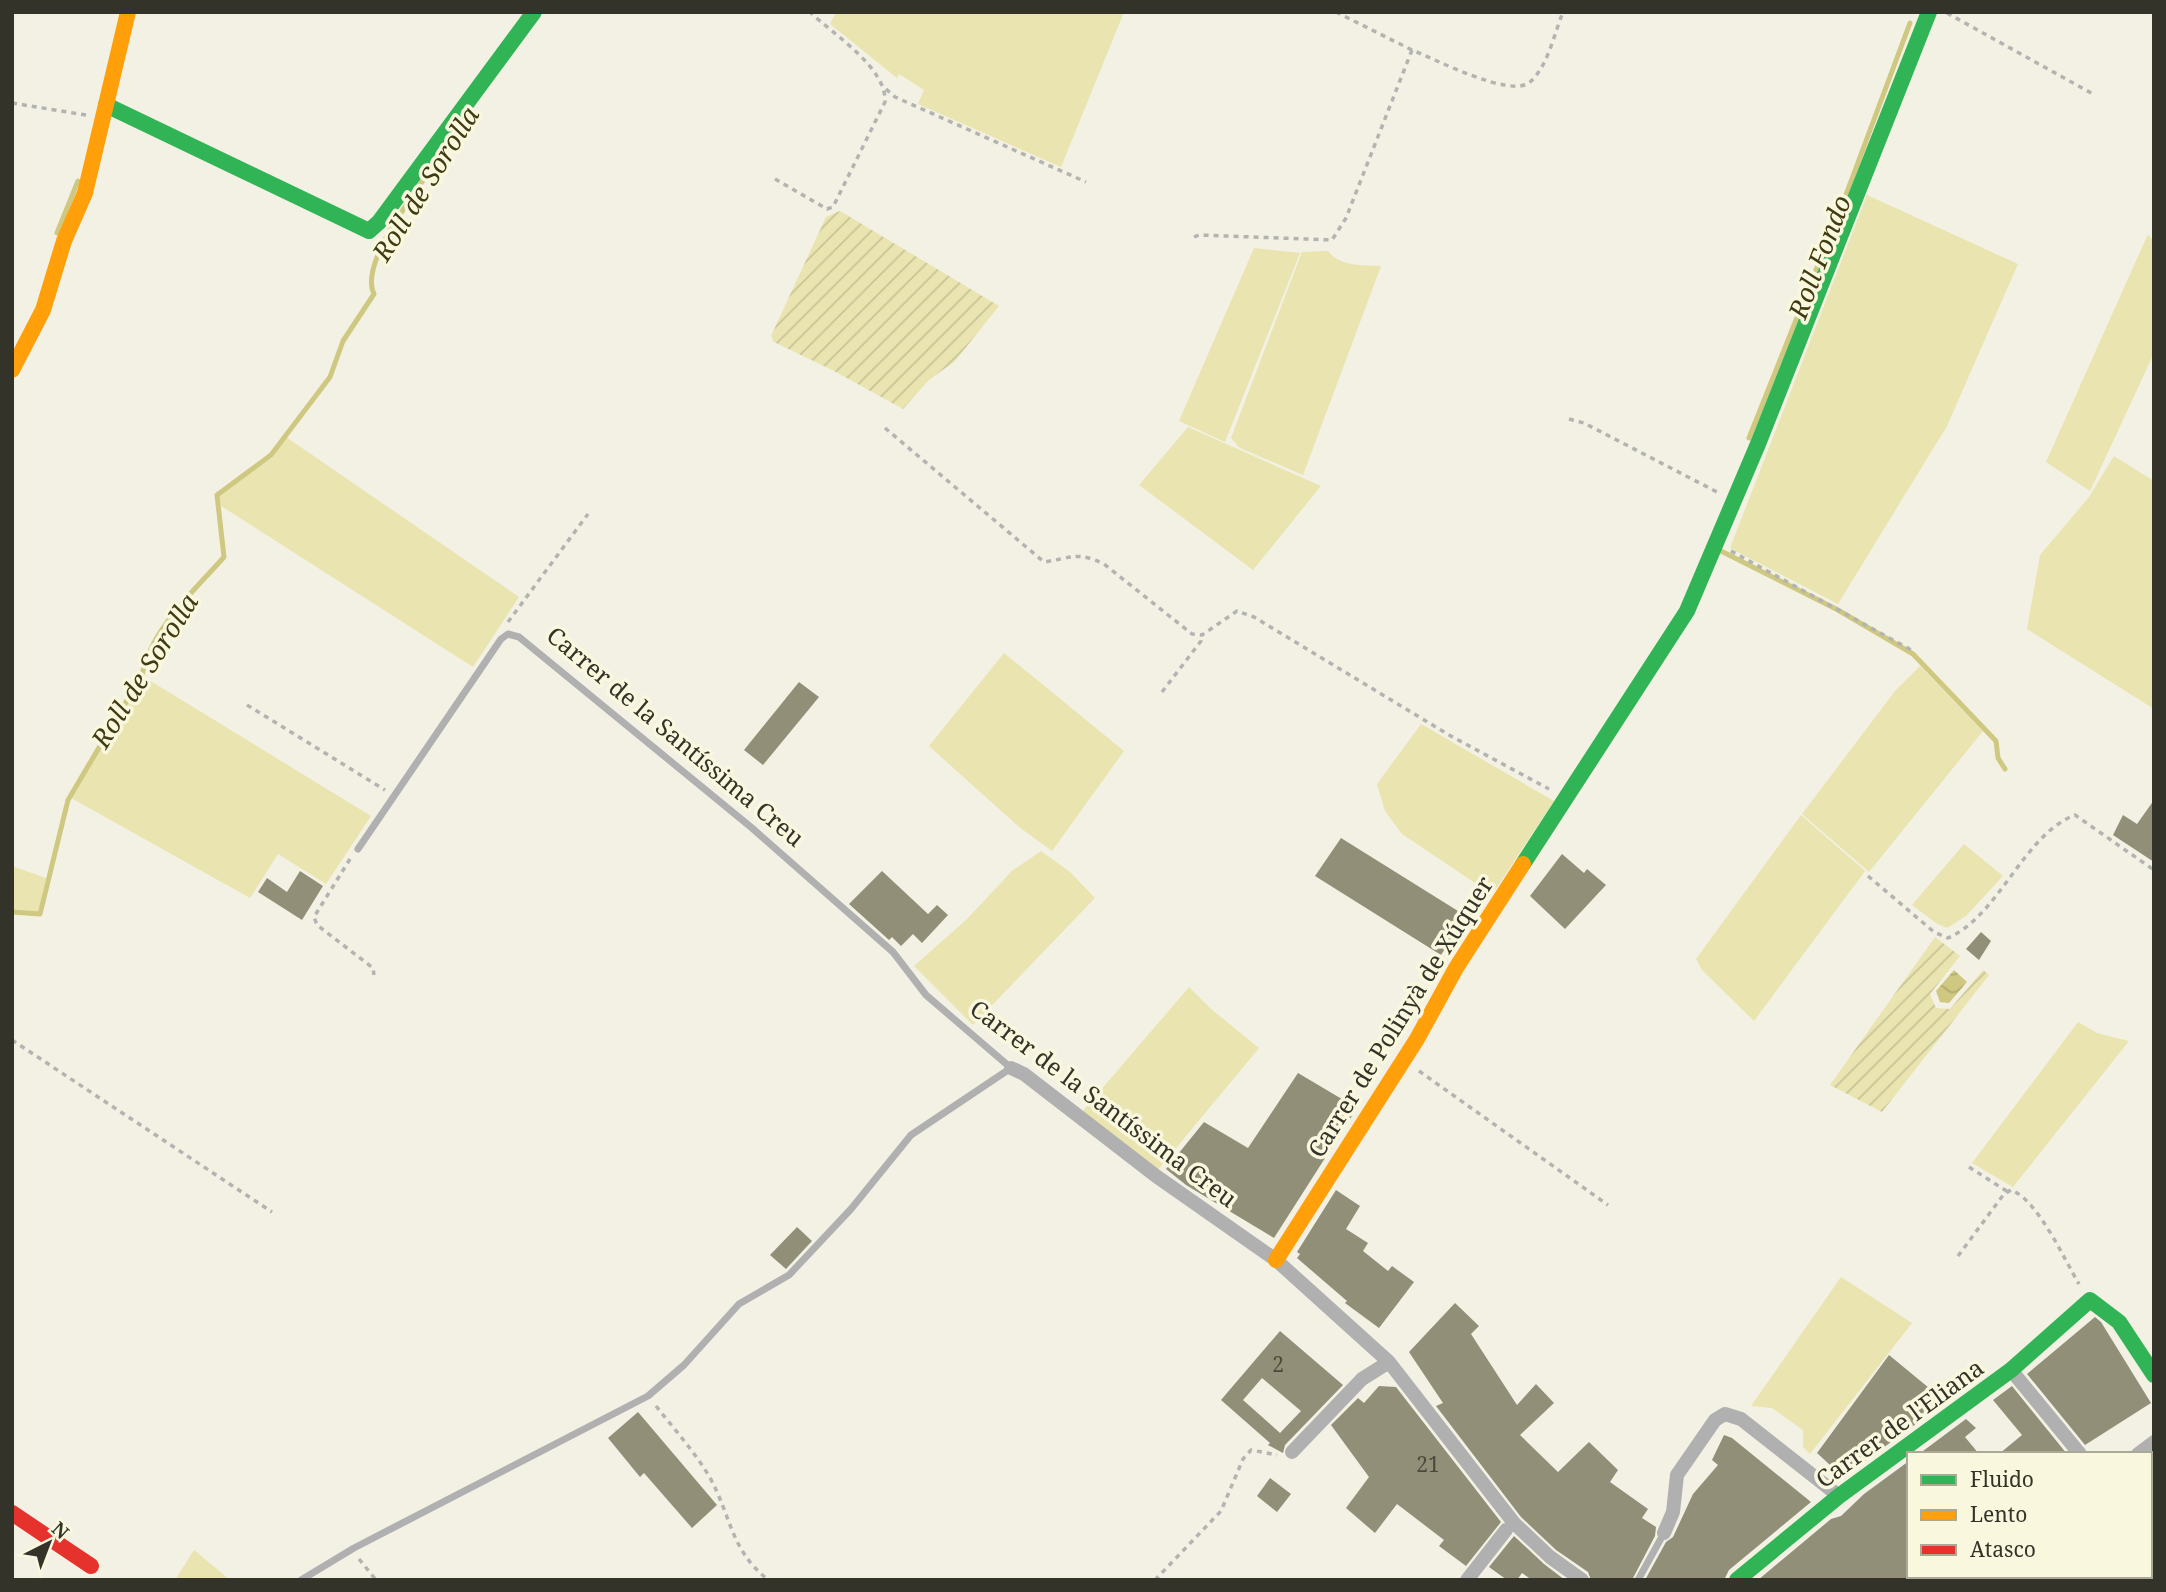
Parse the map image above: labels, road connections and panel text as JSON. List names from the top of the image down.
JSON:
{
  "streets": {
    "street": ["Carrer de la Santíssima Creu", "Carrer de Polinyà de Xúquer", "Carrer de l'Eliana"]
  },
  "crossings": [
    ["Carrer de la Santíssima Creu", "Carrer de Polinyà de Xúquer"]
  ],
  "water": ["Roll de Sorolla", "Roll Fondo"],
  "house_numbers": ["2", "21"],
  "legend": ["Fluido", "Lento", "Atasco"],
  "north": "top right"
}
